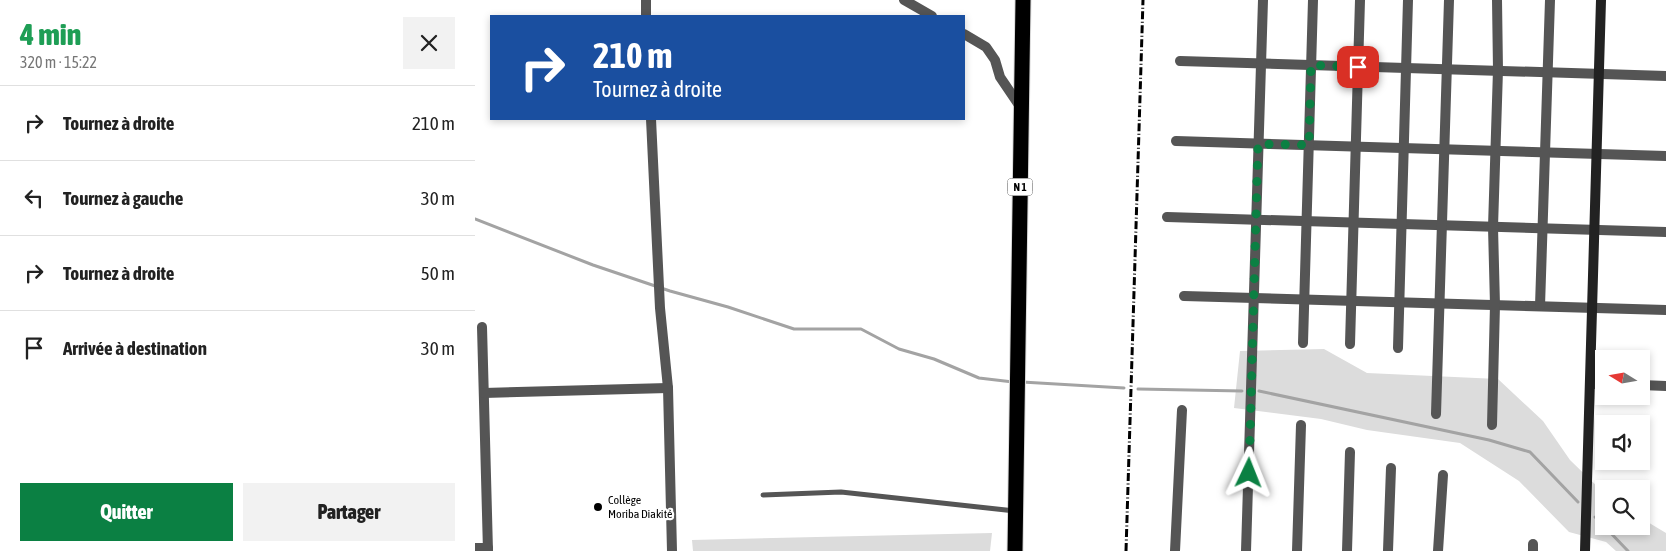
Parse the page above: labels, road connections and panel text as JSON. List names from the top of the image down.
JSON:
{
  "streets": {
    "highway": ["N 1"]
  },
  "places": ["Collège Moriba Diakité"],
  "north": "left",
  "page": {
    "heading": ["4 min", "320 m · 15:22"],
    "turn": ["210 m", "Tournez à droite"],
    "list": [
      {
        "name": "Tournez à droite",
        "value": "210 m"
      },
      {
        "name": "Tournez à gauche",
        "value": "30 m"
      },
      {
        "name": "Tournez à droite",
        "value": "50 m"
      },
      {
        "name": "Arrivée à destination",
        "value": "30 m"
      }
    ],
    "buttons": ["Quitter", "Partager"]
  }
}
